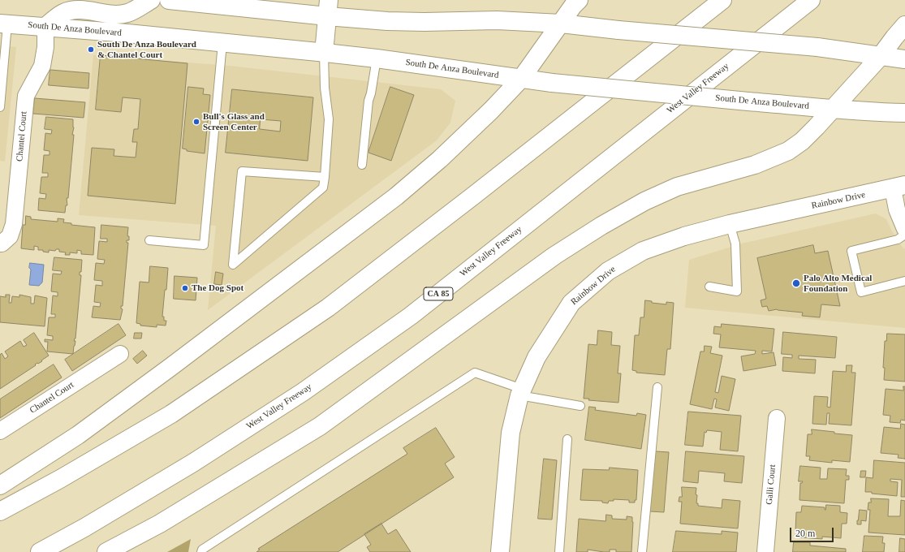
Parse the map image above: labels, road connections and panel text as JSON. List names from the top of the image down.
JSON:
{
  "streets": {
    "main road": [
      "South De Anza Boulevard",
      "West Valley Freeway",
      "Rainbow Drive",
      "CA 85"
    ],
    "street": ["Chantel Court", "Galli Court"]
  },
  "crossings": [
    ["South De Anza Boulevard", "Chantel Court"]
  ],
  "places": [
    "South De Anza Boulevard & Chantel Court",
    "Bull's Glass and Screen Center",
    "Palo Alto Medical Foundation",
    "The Dog Spot"
  ],
  "scale_bar": "20 m"
}
